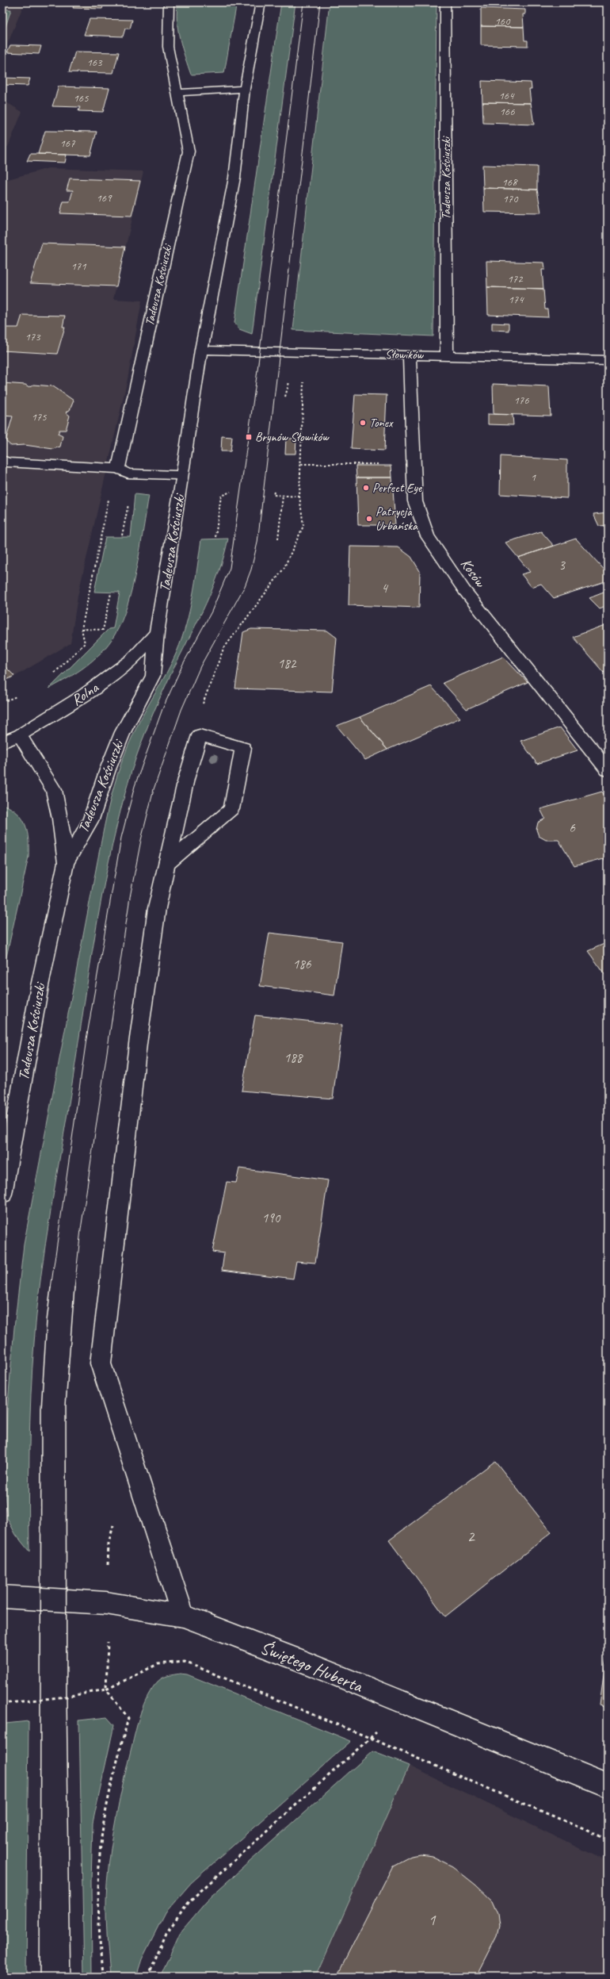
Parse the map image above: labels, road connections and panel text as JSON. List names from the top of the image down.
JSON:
{
  "streets": {
    "street": [
      "Tadeusza Kościuszki",
      "Słowików",
      "Kosów",
      "Rolna",
      "Świętego Huberta"
    ]
  },
  "crossings": [
    ["Tadeusza Kościuszki", "Słowików"],
    ["Tadeusza Kościuszki", "Rolna"],
    ["Słowików", "Kosów"]
  ],
  "places": {
    "other": ["Tonex", "Perfect Eye", "Patrycja Urbańska"],
    "transit": ["Brynów Słowików"]
  },
  "house_numbers": [
    "160",
    "163",
    "164",
    "165",
    "166",
    "167",
    "168",
    "169",
    "170",
    "171",
    "172",
    "174",
    "173",
    "176",
    "175",
    "1",
    "3",
    "4",
    "182",
    "6",
    "186",
    "188",
    "190",
    "2",
    "1"
  ]
}
